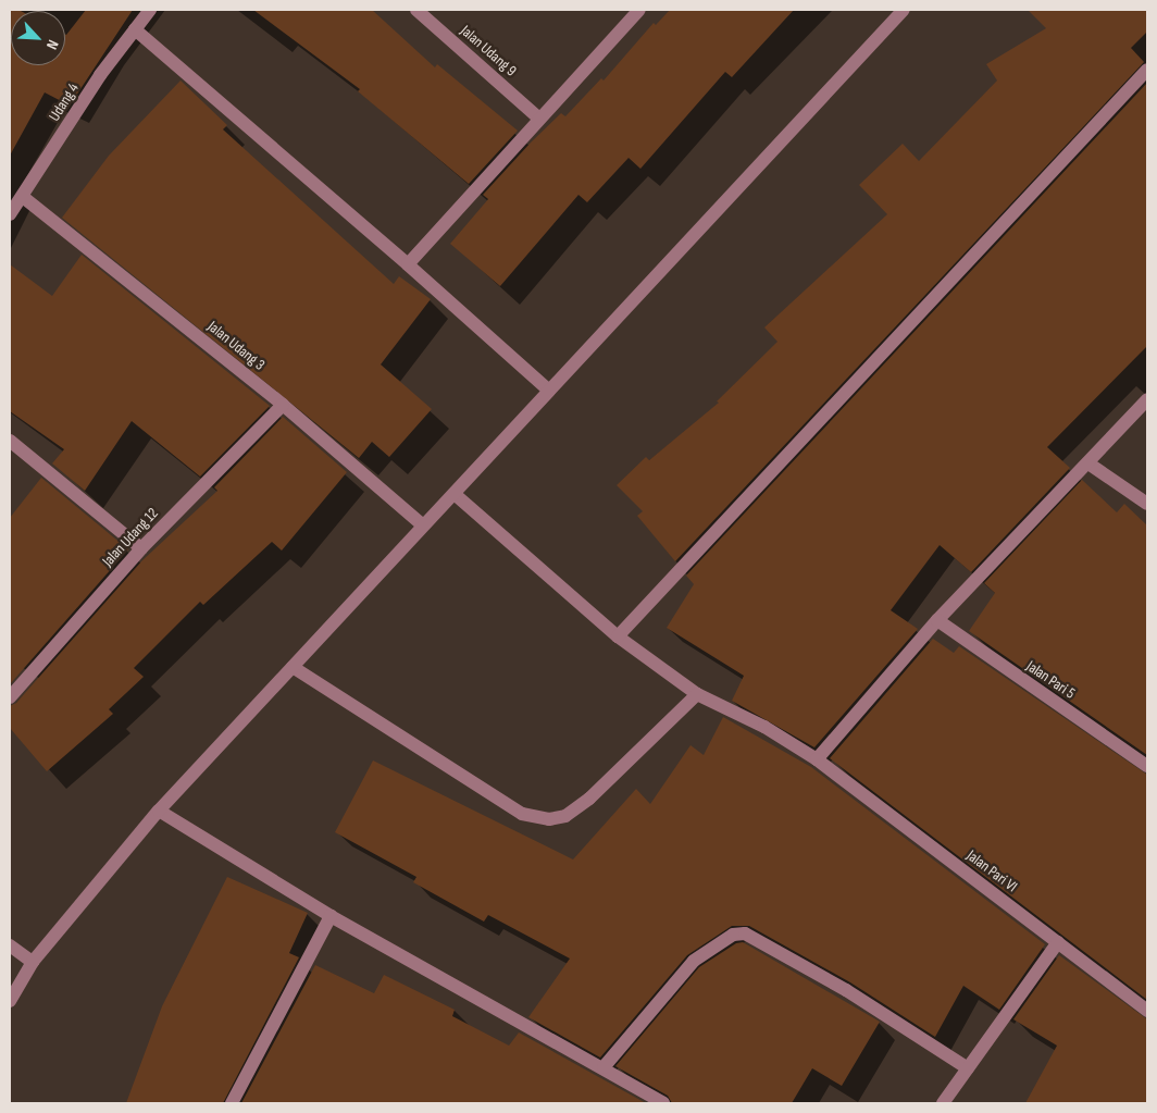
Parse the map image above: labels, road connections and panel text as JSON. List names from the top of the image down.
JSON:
{
  "streets": {
    "street": [
      "Jalan Udang 9",
      "Udang 4",
      "Jalan Udang 3",
      "Jalan Udang 12",
      "Jalan Pari 5",
      "Jalan Pari VI"
    ]
  },
  "crossings": [
    ["Udang 4", "Jalan Udang 3"],
    ["Jalan Udang 3", "Jalan Udang 12"]
  ],
  "north": "bottom right"
}
